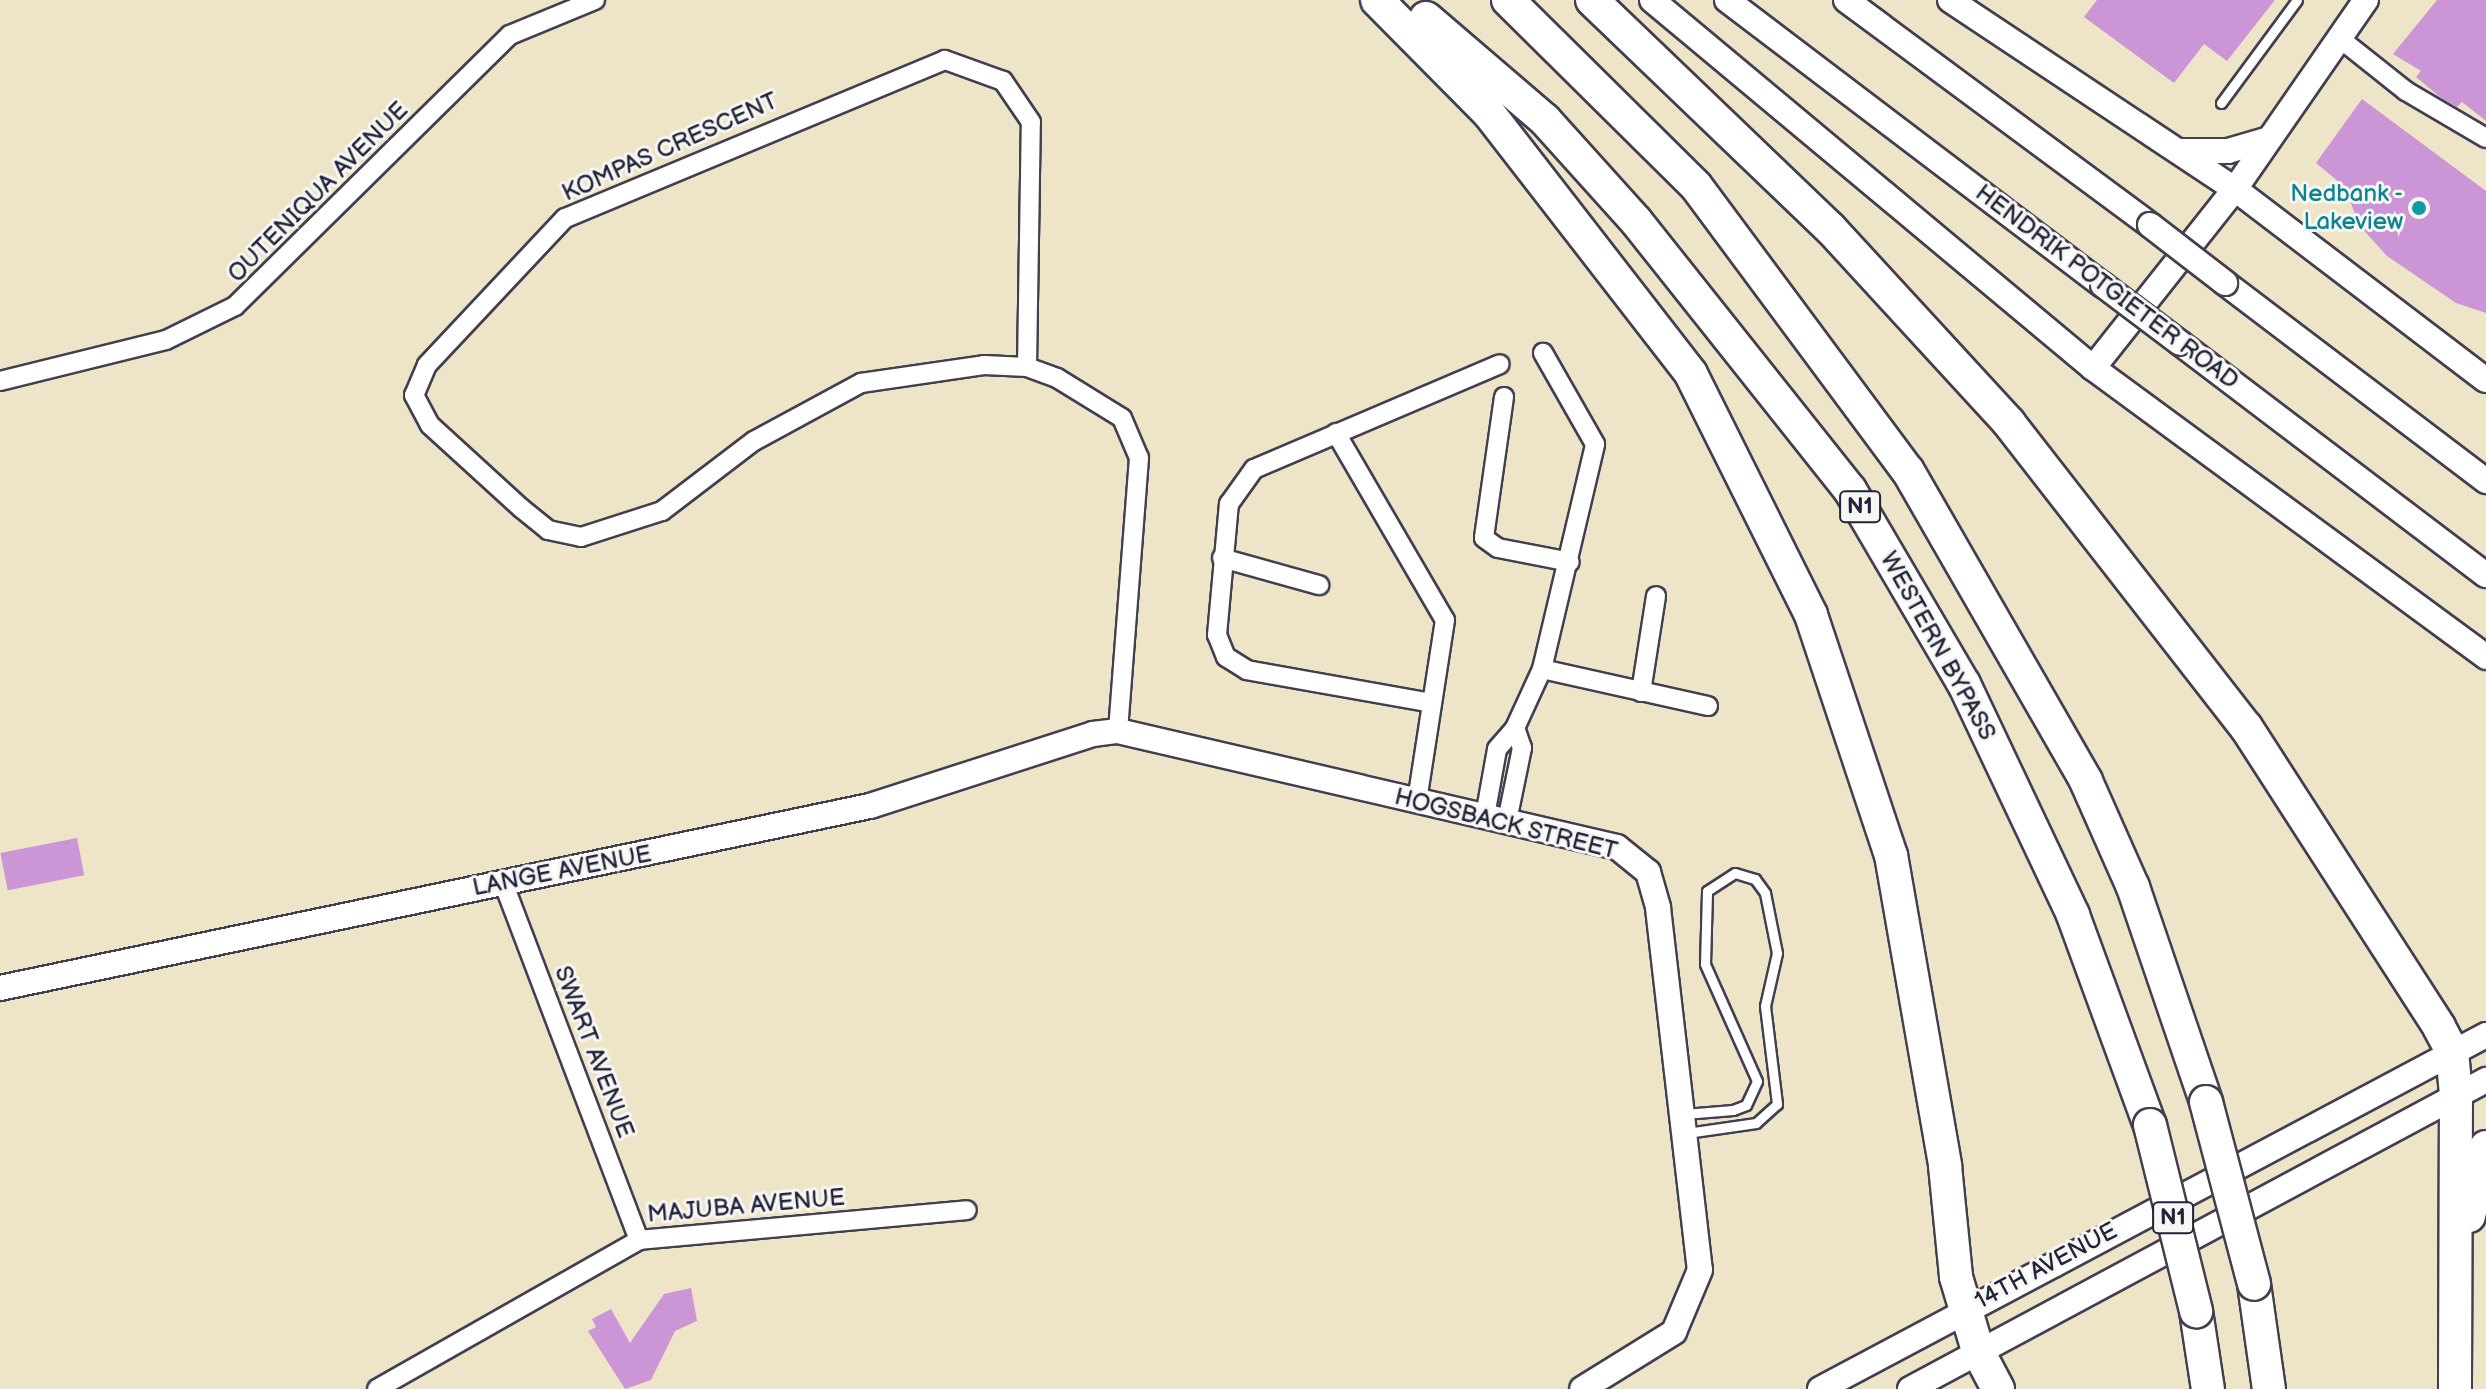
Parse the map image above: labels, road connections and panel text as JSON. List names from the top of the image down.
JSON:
{
  "streets": {
    "highway": ["N1", "WESTERN BYPASS"],
    "main road": [
      "HENDRIK POTGIETER ROAD",
      "HOGSBACK STREET",
      "LANGE AVENUE",
      "14TH AVENUE"
    ],
    "street": [
      "KOMPAS CRESCENT",
      "OUTENIQUA AVENUE",
      "SWART AVENUE",
      "MAJUBA AVENUE"
    ]
  },
  "crossings": [
    ["KOMPAS CRESCENT", "HOGSBACK STREET"],
    ["KOMPAS CRESCENT", "LANGE AVENUE"],
    ["HOGSBACK STREET", "LANGE AVENUE"],
    ["LANGE AVENUE", "SWART AVENUE"],
    ["SWART AVENUE", "MAJUBA AVENUE"]
  ],
  "places": ["Nedbank - Lakeview"]
}
